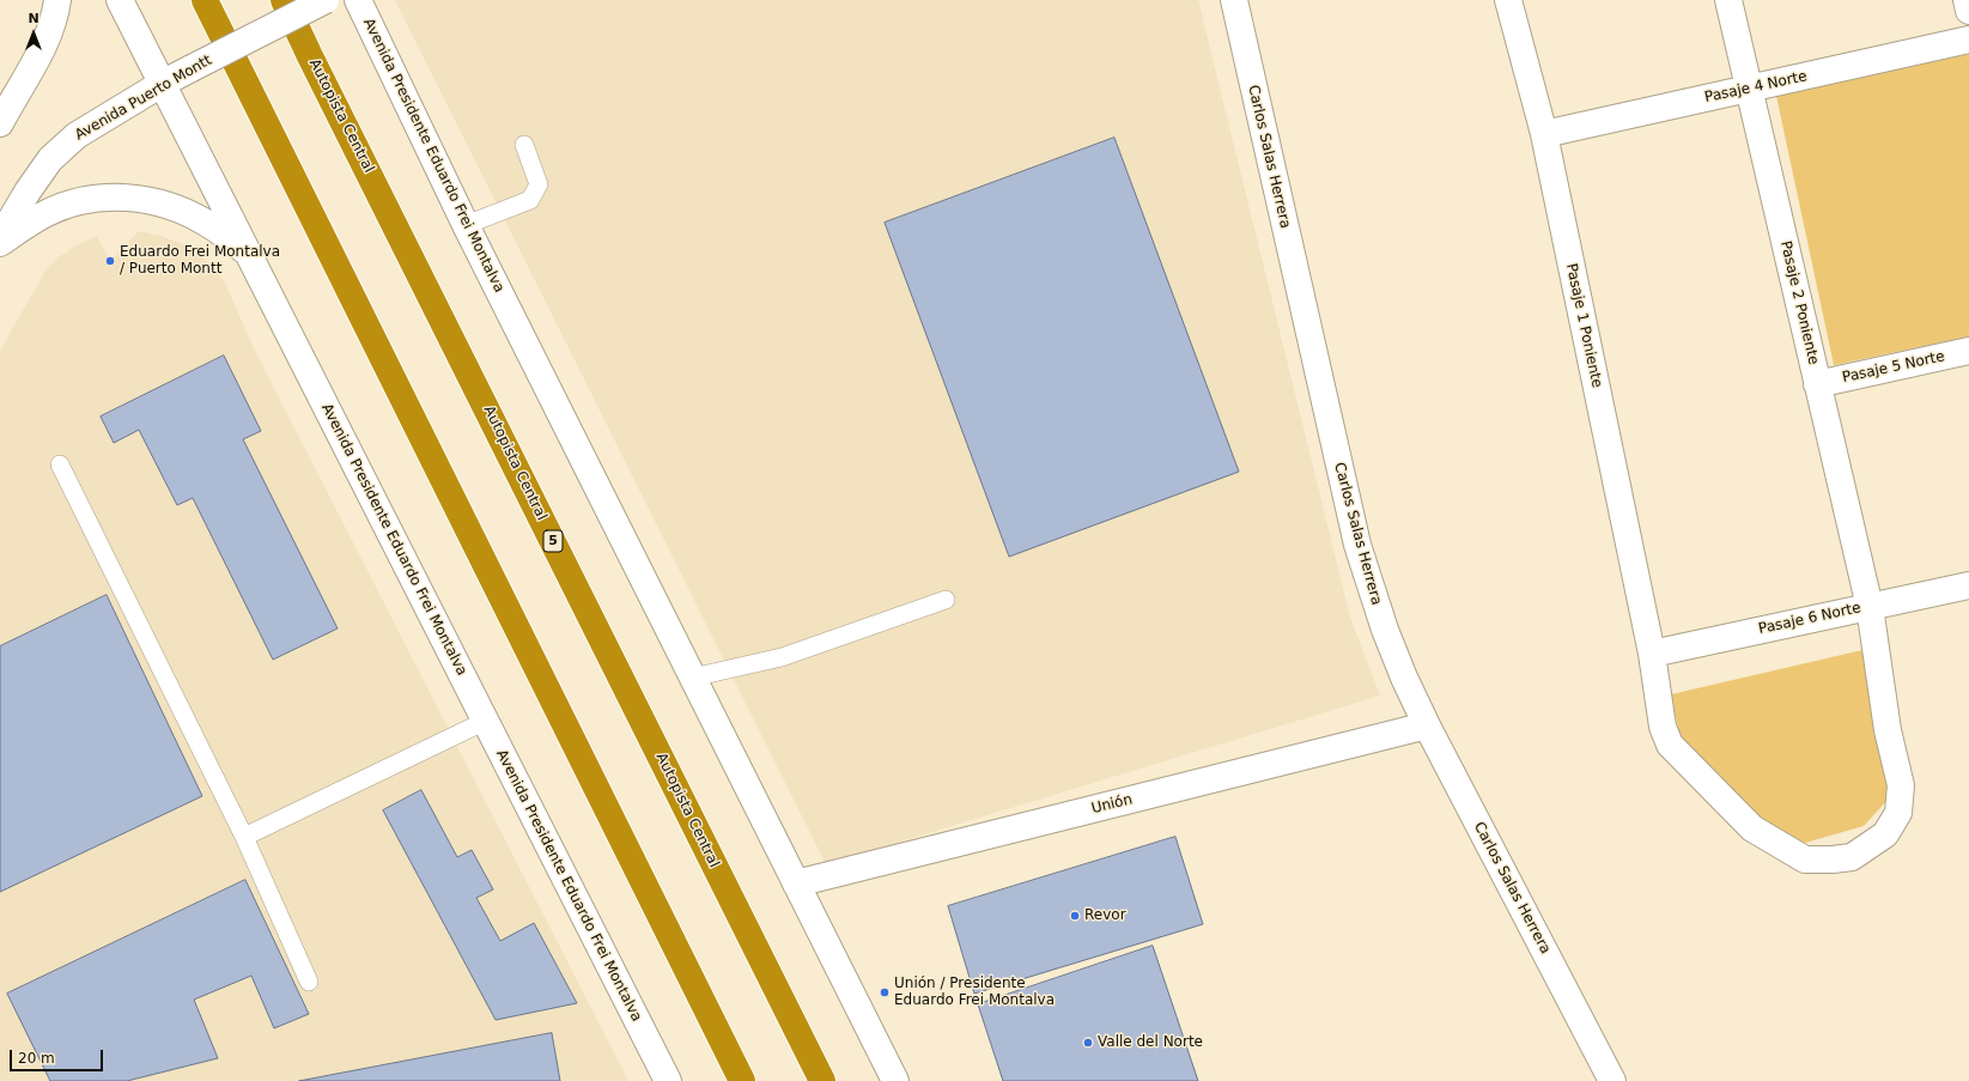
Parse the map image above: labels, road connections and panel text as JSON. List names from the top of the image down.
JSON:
{
  "streets": {
    "highway": ["Autopista Central", "5"],
    "street": [
      "Pasaje 4 Norte",
      "Avenida Puerto Montt",
      "Avenida Presidente Eduardo Frei Montalva",
      "Carlos Salas Herrera",
      "Pasaje 2 Poniente",
      "Pasaje 1 Poniente",
      "Pasaje 5 Norte",
      "Pasaje 6 Norte",
      "Unión"
    ]
  },
  "crossings": [
    ["Pasaje 4 Norte", "Pasaje 2 Poniente"],
    ["Pasaje 4 Norte", "Pasaje 1 Poniente"],
    ["Avenida Puerto Montt", "Avenida Presidente Eduardo Frei Montalva"],
    ["Avenida Presidente Eduardo Frei Montalva", "Unión"],
    ["Carlos Salas Herrera", "Unión"],
    ["Pasaje 2 Poniente", "Pasaje 1 Poniente"],
    ["Pasaje 2 Poniente", "Pasaje 5 Norte"],
    ["Pasaje 2 Poniente", "Pasaje 6 Norte"],
    ["Pasaje 1 Poniente", "Pasaje 6 Norte"]
  ],
  "places": [
    "Eduardo Frei Montalva / Puerto Montt",
    "Revor",
    "Unión / Presidente Eduardo Frei Montalva",
    "Valle del Norte"
  ],
  "scale_bar": "20 m",
  "north": "top"
}
